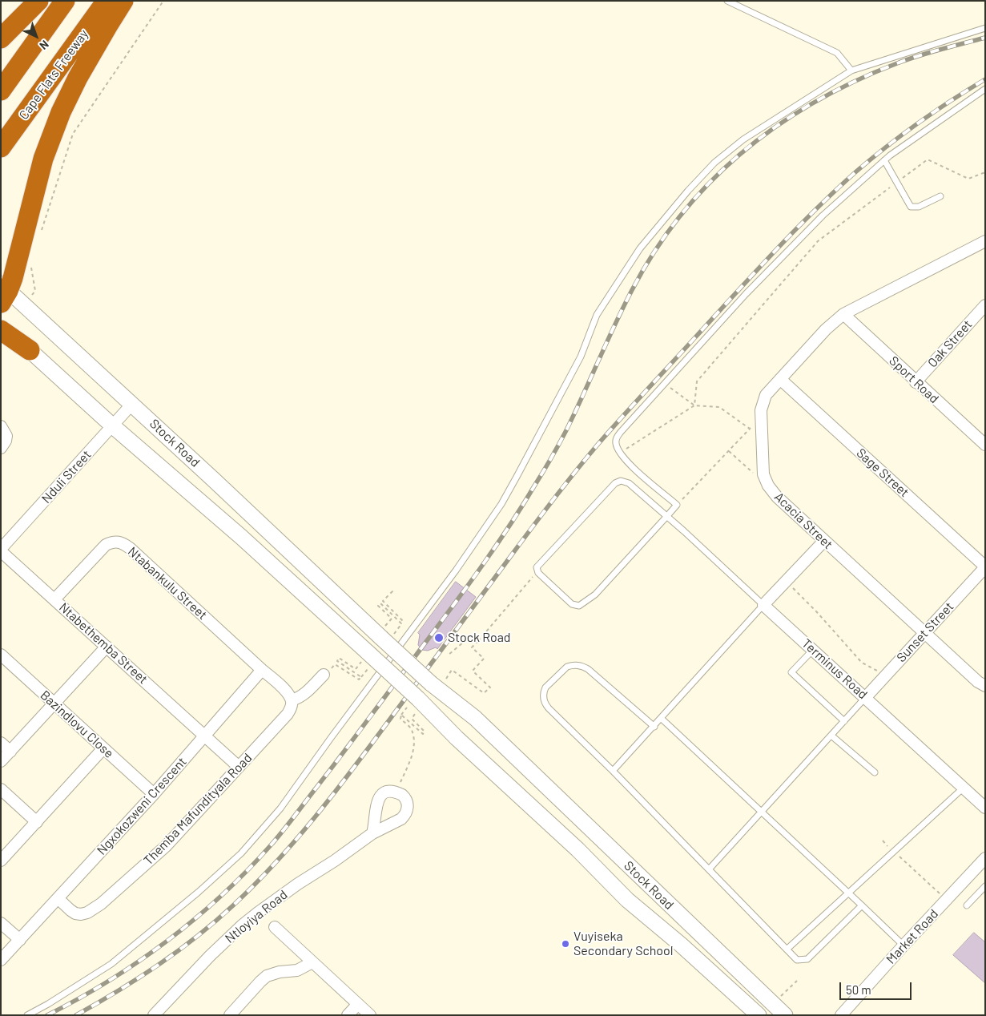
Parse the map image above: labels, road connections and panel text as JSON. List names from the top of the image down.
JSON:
{
  "streets": {
    "highway": ["Cape Flats Freeway"],
    "main road": ["Stock Road"],
    "street": [
      "Oak Street",
      "Sport Road",
      "Sage Street",
      "Nduli Street",
      "Acacia Street",
      "Ntabankulu Street",
      "Sunset Street",
      "Ntabethemba Street",
      "Terminus Road",
      "Bazindlovu Close",
      "Ngxokozweni Crescent",
      "Themba Mafundityala Road",
      "Ntloyiya Road",
      "Market Road"
    ]
  },
  "crossings": [
    ["Oak Street", "Sport Road"],
    ["Sport Road", "Acacia Street"],
    ["Stock Road", "Nduli Street"],
    ["Sage Street", "Acacia Street"],
    ["Sage Street", "Sunset Street"],
    ["Nduli Street", "Ntabethemba Street"],
    ["Acacia Street", "Sunset Street"],
    ["Ntabankulu Street", "Ntabethemba Street"],
    ["Ntabankulu Street", "Ngxokozweni Crescent"],
    ["Sunset Street", "Terminus Road"],
    ["Ntabethemba Street", "Ngxokozweni Crescent"],
    ["Ntabethemba Street", "Themba Mafundityala Road"],
    ["Bazindlovu Close", "Ngxokozweni Crescent"],
    ["Ngxokozweni Crescent", "Themba Mafundityala Road"]
  ],
  "places": ["Stock Road", "Vuyiseka Secondary School"],
  "scale_bar": "50 m",
  "north": "bottom right"
}
